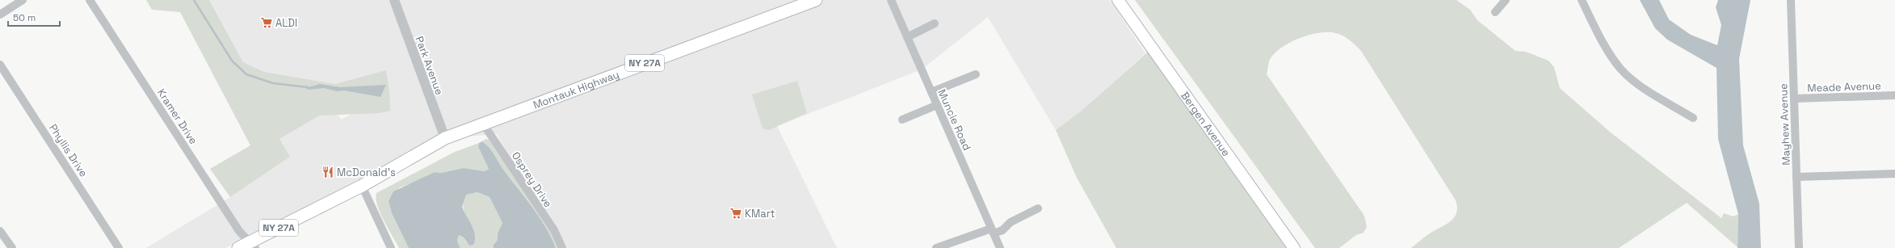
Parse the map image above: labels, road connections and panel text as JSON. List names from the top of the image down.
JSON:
{
  "streets": {
    "main road": ["NY 27A", "Montauk Highway", "Bergen Avenue"],
    "street": [
      "Park Avenue",
      "Meade Avenue",
      "Kramer Drive",
      "Muncie Road",
      "Mayhew Avenue",
      "Phyllis Drive",
      "Osprey Drive"
    ]
  },
  "crossings": [
    ["NY 27A", "Park Avenue"],
    ["NY 27A", "Montauk Highway"],
    ["NY 27A", "Kramer Drive"],
    ["Park Avenue", "Montauk Highway"],
    ["Meade Avenue", "Mayhew Avenue"],
    ["Montauk Highway", "Osprey Drive"]
  ],
  "places": {
    "supermarket": ["ALDI", "KMart"],
    "restaurant": ["McDonald's"]
  },
  "scale_bar": "50 m"
}
